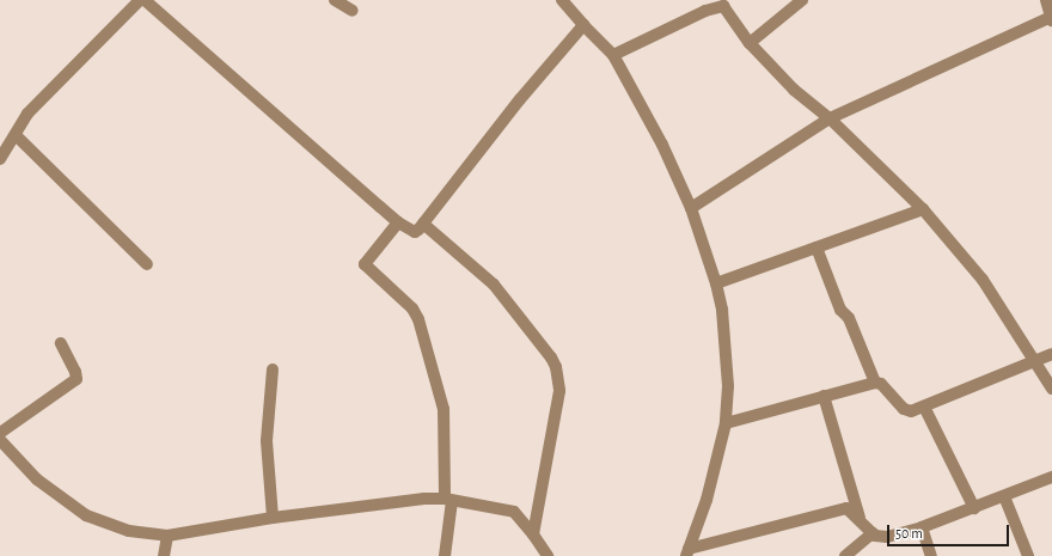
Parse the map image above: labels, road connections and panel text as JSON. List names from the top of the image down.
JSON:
{
  "scale_bar": "50 m"
}
